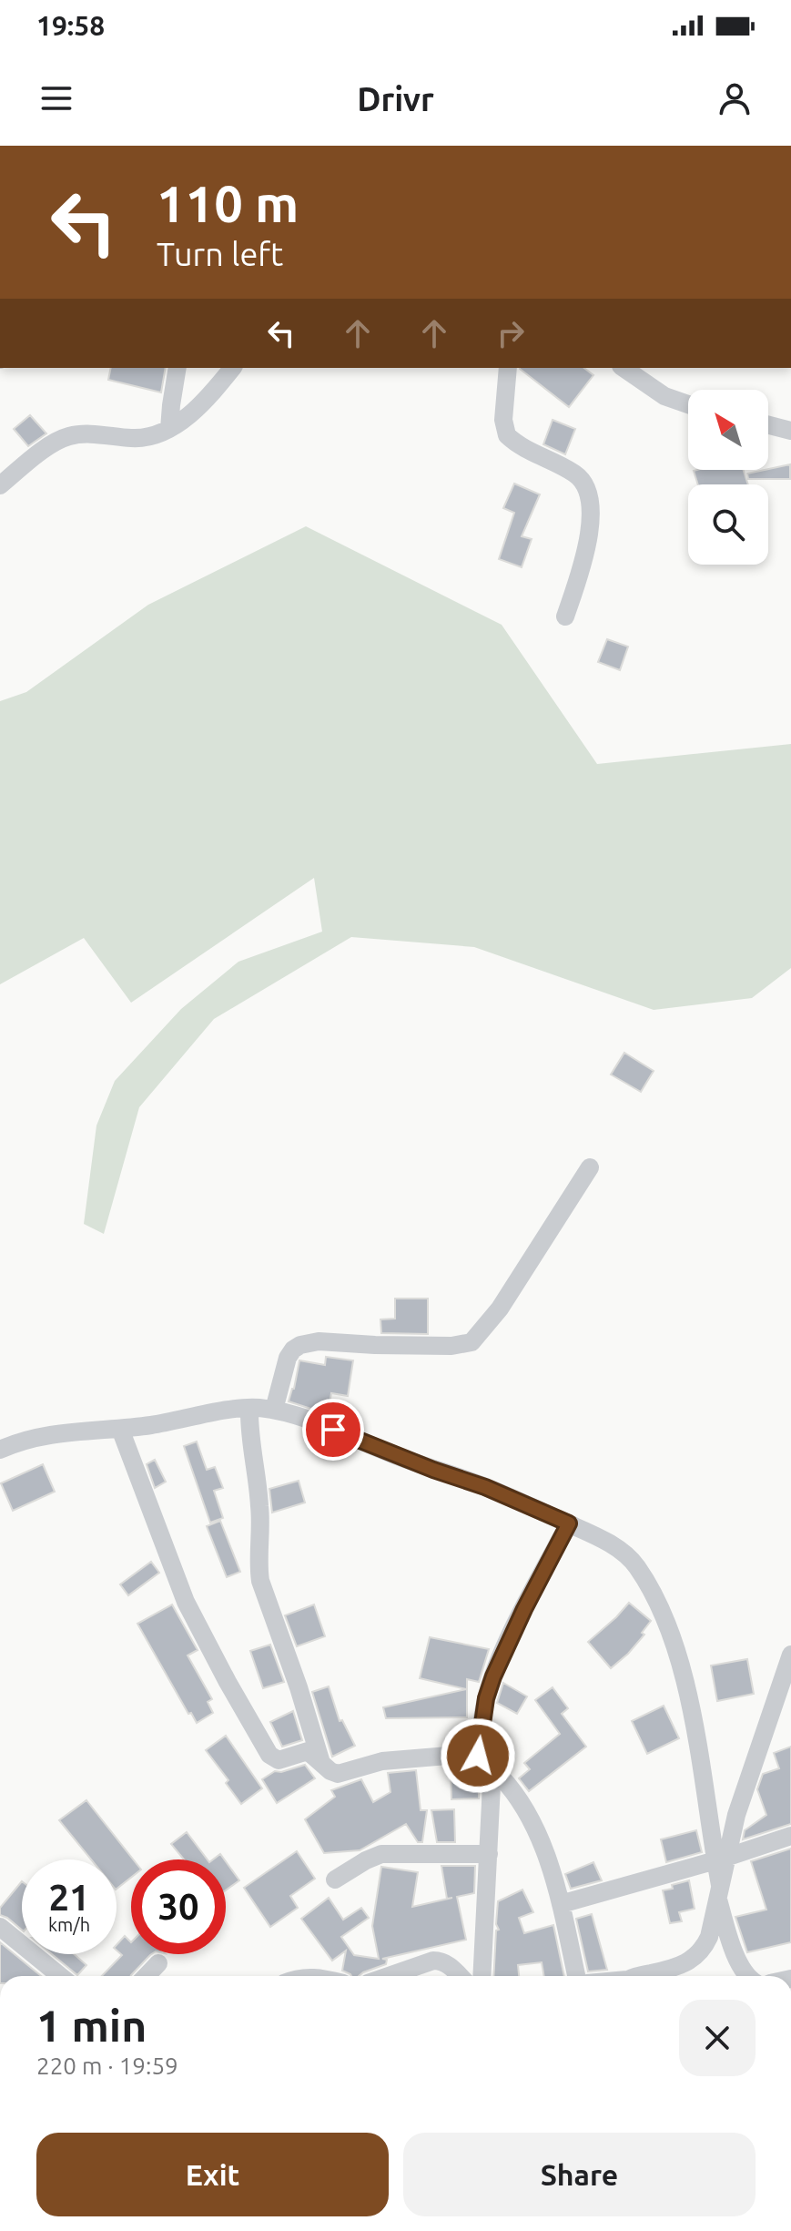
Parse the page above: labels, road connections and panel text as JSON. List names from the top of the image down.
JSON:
{
  "north": "top left",
  "page": {
    "status": "19:58",
    "header": "Drivr",
    "turn": ["110 m", "Turn left"],
    "speed": "21 km/h",
    "limit": "30",
    "heading": ["1 min", "220 m · 19:59"],
    "buttons": ["Exit", "Share"]
  }
}
